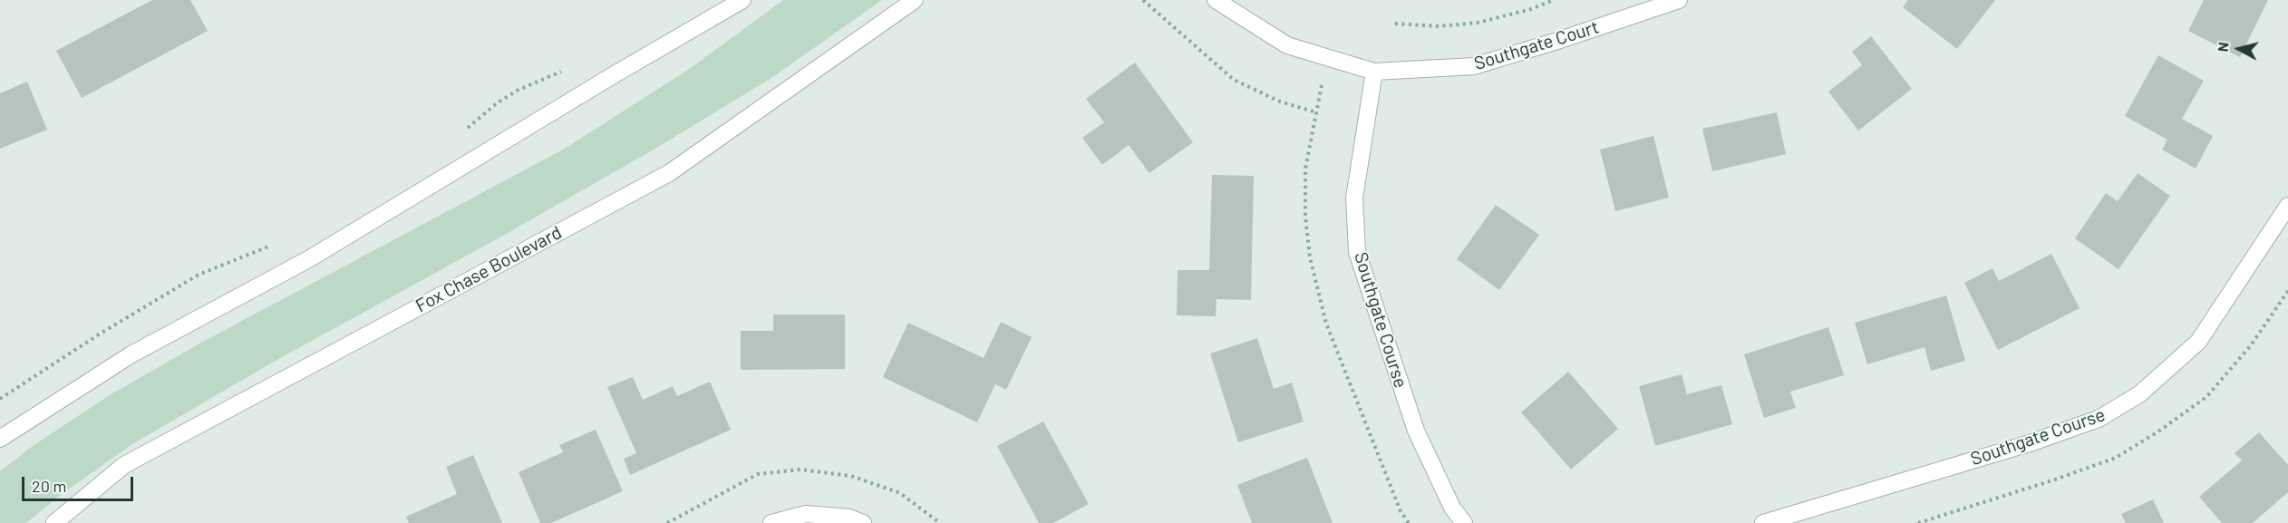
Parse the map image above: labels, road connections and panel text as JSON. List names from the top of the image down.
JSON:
{
  "streets": {
    "street": ["Southgate Court", "Fox Chase Boulevard", "Southgate Course"]
  },
  "crossings": [
    ["Southgate Court", "Southgate Course"]
  ],
  "scale_bar": "20 m",
  "north": "left"
}
